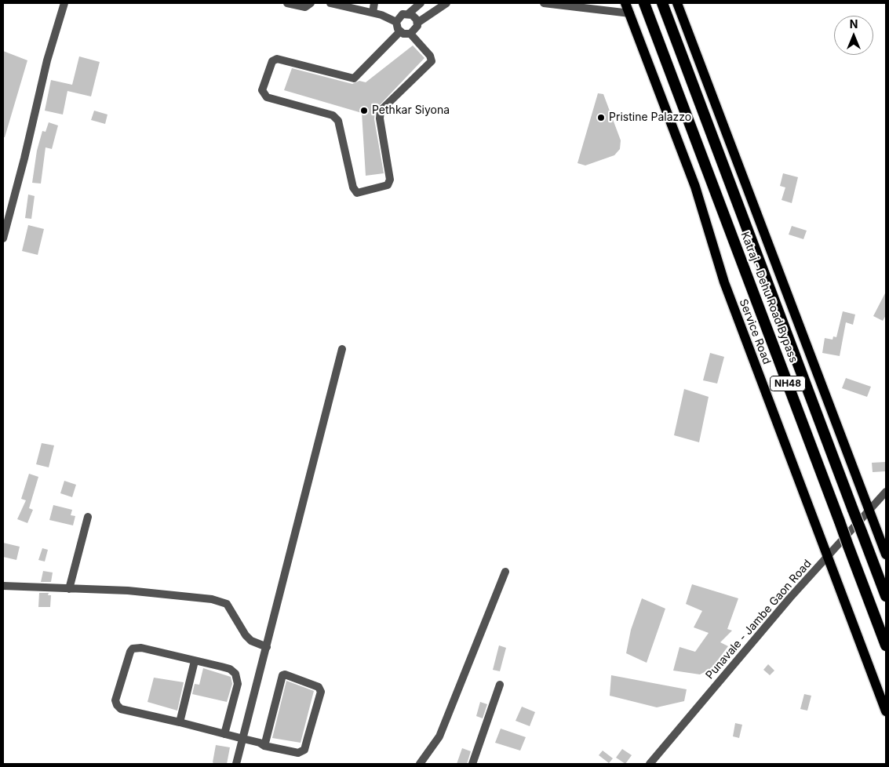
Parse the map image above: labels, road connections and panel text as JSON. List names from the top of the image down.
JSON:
{
  "streets": {
    "highway": ["Katraj - Dehu Road Bypass", "NH48"],
    "main road": ["Service Road"],
    "street": ["Punavale - Jambe Gaon Road"]
  },
  "crossings": [
    ["Service Road", "Punavale - Jambe Gaon Road"]
  ],
  "places": ["Pethkar Siyona", "Pristine Palazzo"],
  "north": "top"
}
